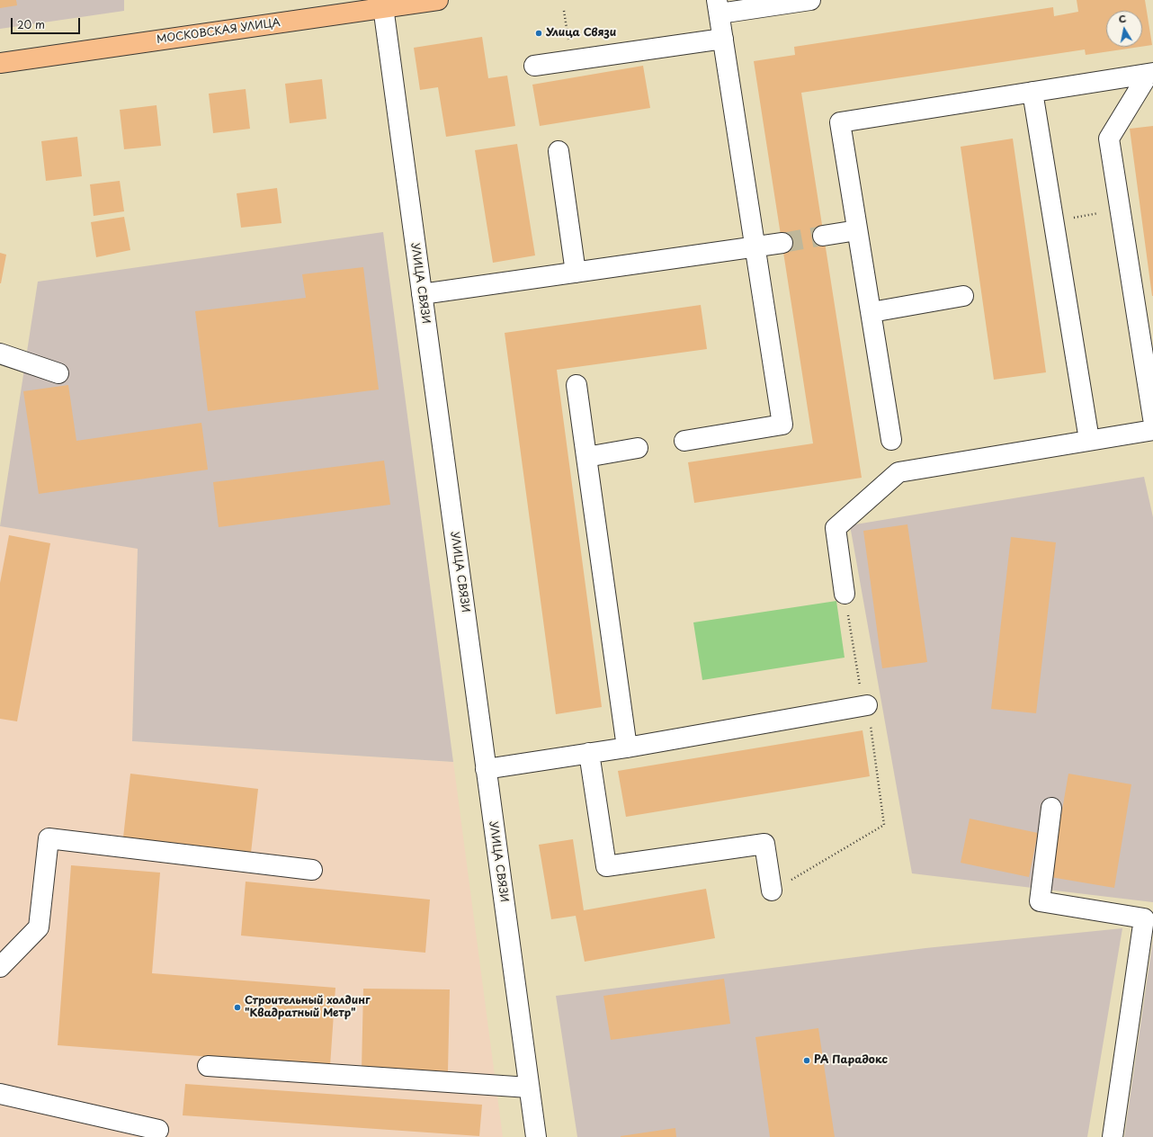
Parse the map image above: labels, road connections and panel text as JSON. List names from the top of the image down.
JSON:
{
  "streets": {
    "main road": ["МОСКОВСКАЯ УЛИЦА"],
    "street": ["УЛИЦА СВЯЗИ"]
  },
  "crossings": [
    ["МОСКОВСКАЯ УЛИЦА", "УЛИЦА СВЯЗИ"]
  ],
  "places": ["Улица Связи", "Строительный холдинг \"Квадратный Метр\"", "РА Парадокс"],
  "scale_bar": "20 m",
  "north": "top"
}
